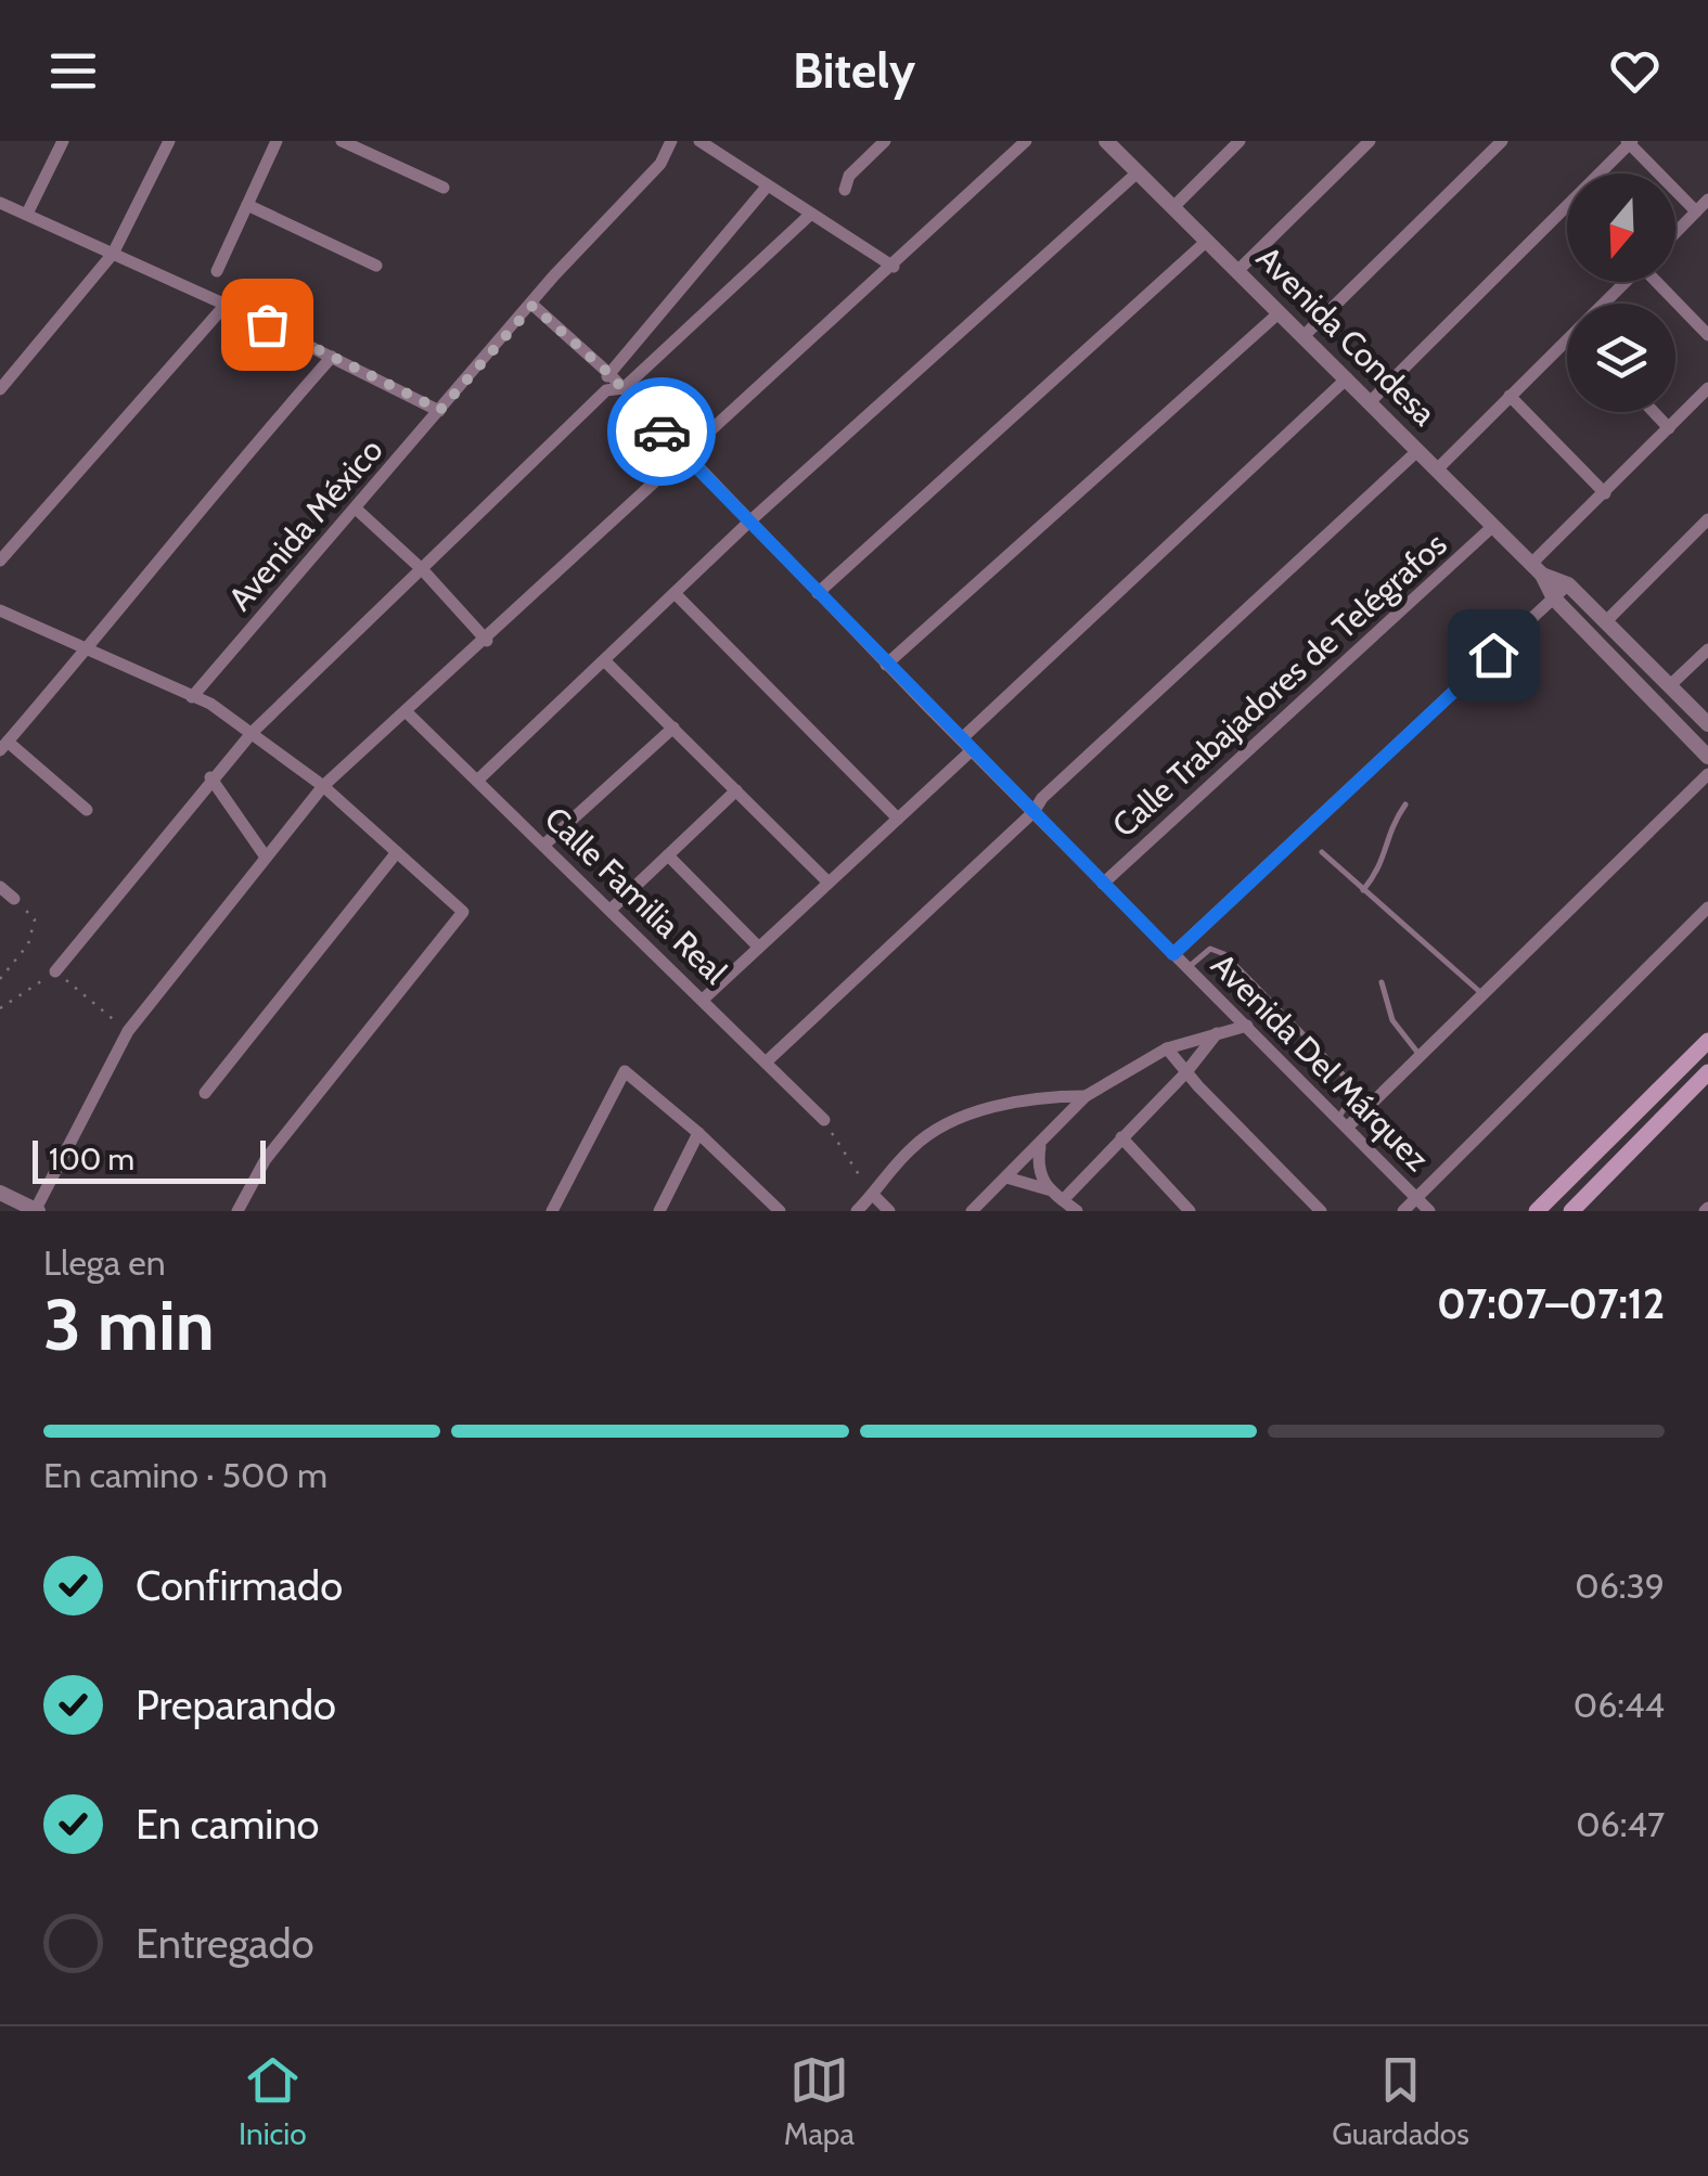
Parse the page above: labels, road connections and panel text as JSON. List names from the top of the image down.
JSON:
{
  "streets": {
    "street": [
      "Avenida Condesa",
      "Avenida México",
      "Calle Trabajadores de Telégrafos",
      "Calle Familia Real",
      "Avenida Del Márquez"
    ]
  },
  "crossings": [
    ["Avenida Condesa", "Calle Trabajadores de Telégrafos"],
    ["Avenida México", "Avenida Del Márquez"],
    ["Calle Trabajadores de Telégrafos", "Avenida Del Márquez"]
  ],
  "scale_bar": "100 m",
  "north": "bottom",
  "page": {
    "header": "Bitely",
    "scale": "100 m",
    "heading": ["3 min", "Llega en", "07:07–07:12"],
    "bar": "En camino · 500 m",
    "list": [
      ["Confirmado", "06:39"],
      ["Preparando", "06:44"],
      ["En camino", "06:47"],
      "Entregado"
    ],
    "tabs": ["Inicio", "Mapa", "Guardados"]
  }
}
